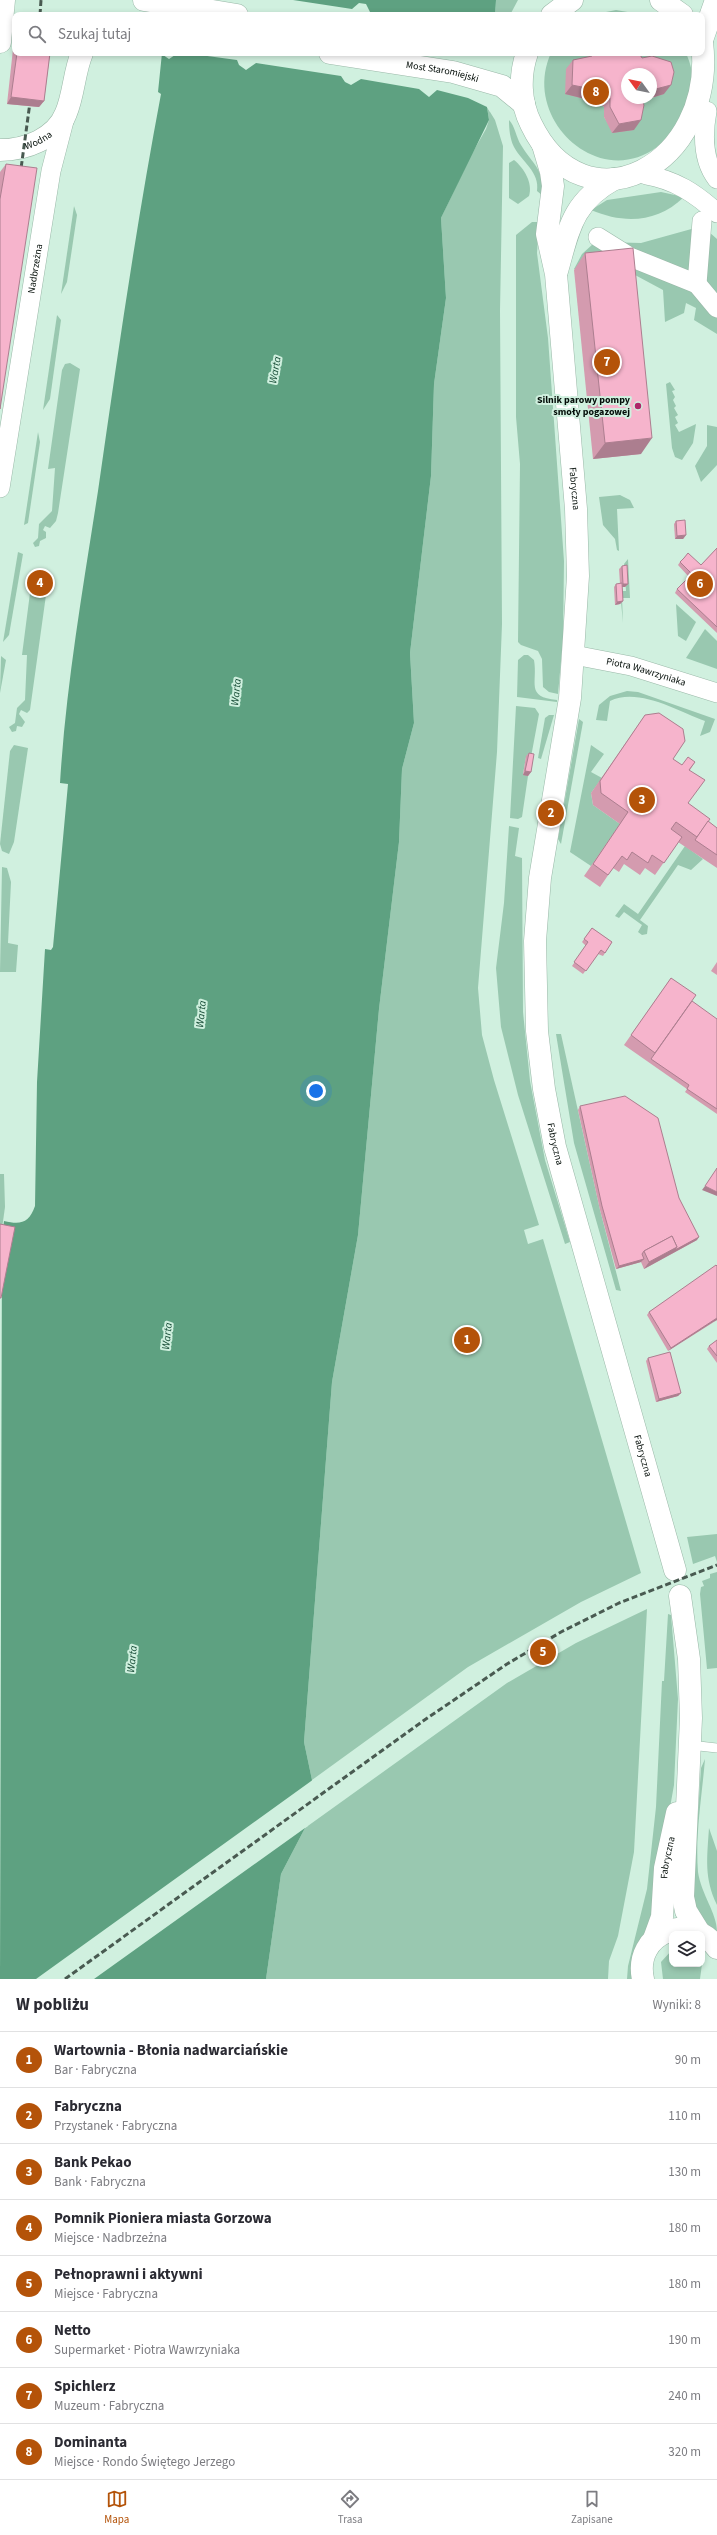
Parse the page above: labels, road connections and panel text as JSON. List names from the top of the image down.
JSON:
{
  "streets": {
    "street": [
      "Most Staromiejski",
      "Wodna",
      "Nadbrzeżna",
      "Fabryczna",
      "Piotra Wawrzyniaka"
    ]
  },
  "crossings": [
    ["Wodna", "Nadbrzeżna"],
    ["Fabryczna", "Piotra Wawrzyniaka"]
  ],
  "water": ["Warta"],
  "places": ["Silnik parowy pompy smoły pogazowej"],
  "north": "top left",
  "page": {
    "search": "Szukaj tutaj",
    "pins": [
      "8",
      "7",
      "4",
      "6",
      "3",
      "2",
      "1",
      "5"
    ],
    "heading": ["W pobliżu", "Wyniki: 8"],
    "list": [
      {
        "mark": "1",
        "name": "Wartownia - Błonia nadwarciańskie",
        "note": "Bar · Fabryczna",
        "value": "90 m"
      },
      {
        "mark": "2",
        "name": "Fabryczna",
        "note": "Przystanek · Fabryczna",
        "value": "110 m"
      },
      {
        "mark": "3",
        "name": "Bank Pekao",
        "note": "Bank · Fabryczna",
        "value": "130 m"
      },
      {
        "mark": "4",
        "name": "Pomnik Pioniera miasta Gorzowa",
        "note": "Miejsce · Nadbrzeżna",
        "value": "180 m"
      },
      {
        "mark": "5",
        "name": "Pełnoprawni i aktywni",
        "note": "Miejsce · Fabryczna",
        "value": "180 m"
      },
      {
        "mark": "6",
        "name": "Netto",
        "note": "Supermarket · Piotra Wawrzyniaka",
        "value": "190 m"
      },
      {
        "mark": "7",
        "name": "Spichlerz",
        "note": "Muzeum · Fabryczna",
        "value": "240 m"
      },
      {
        "mark": "8",
        "name": "Dominanta",
        "note": "Miejsce · Rondo Świętego Jerzego",
        "value": "320 m"
      }
    ],
    "nav": ["Mapa", "Trasa", "Zapisane"]
  }
}
